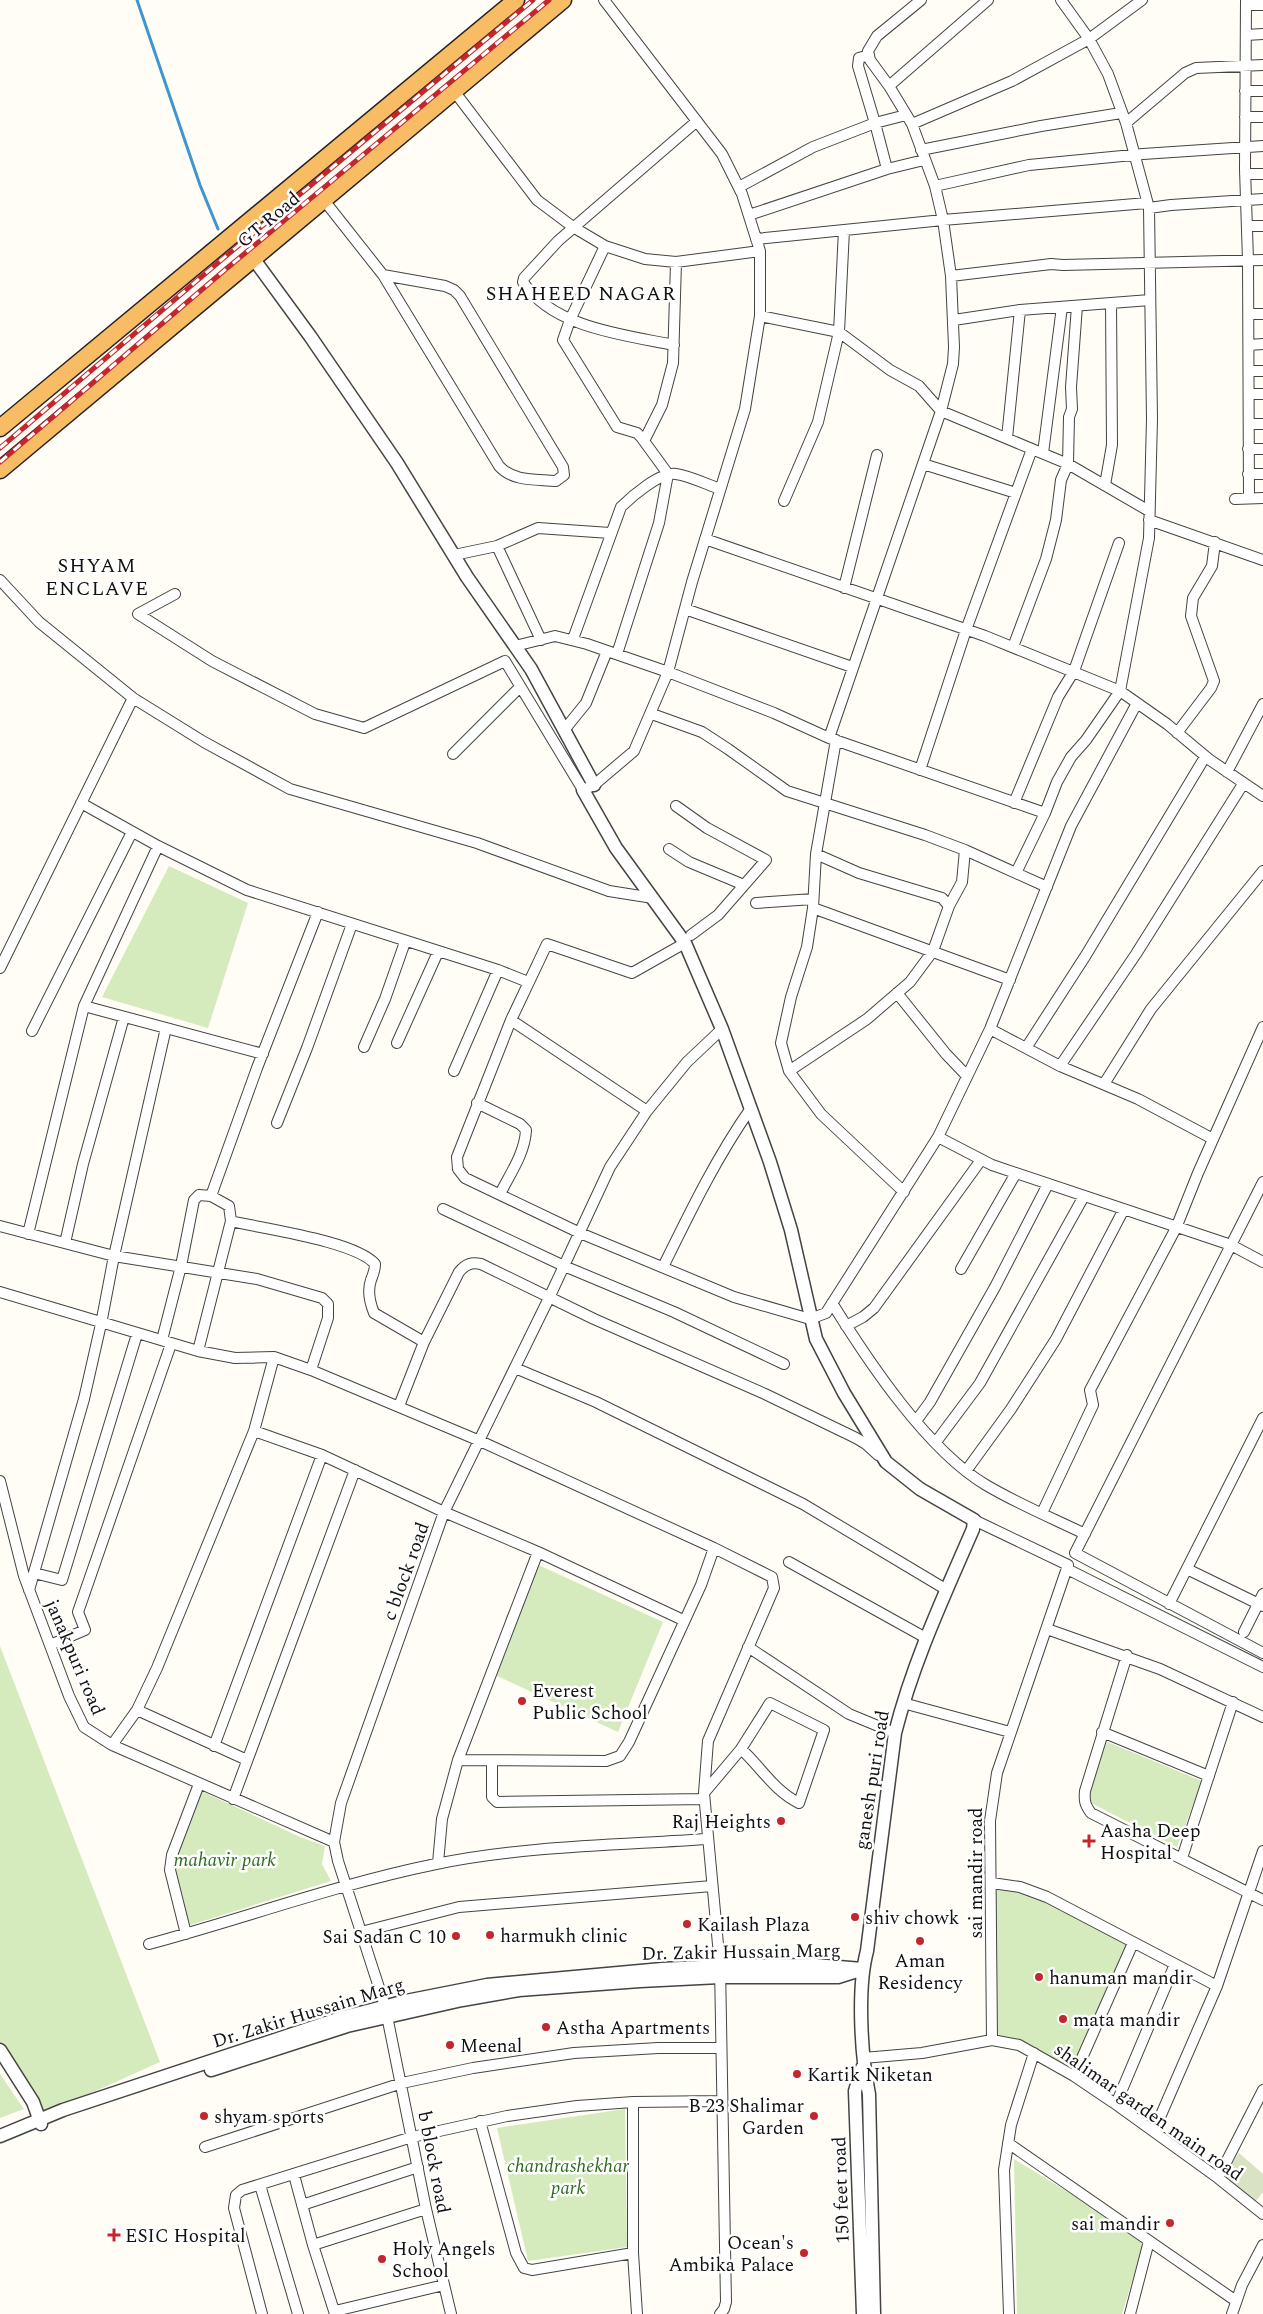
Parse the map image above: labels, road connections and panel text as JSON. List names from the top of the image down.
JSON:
{
  "streets": {
    "highway": ["GT Road"],
    "street": [
      "c block road",
      "janakpuri road",
      "ganesh puri road",
      "sai mandir road",
      "Dr. Zakir Hussain Marg",
      "shalimar garden main road",
      "b block road",
      "150 feet road"
    ]
  },
  "crossings": [
    ["c block road", "janakpuri road"],
    ["c block road", "Dr. Zakir Hussain Marg"],
    ["c block road", "b block road"],
    ["ganesh puri road", "Dr. Zakir Hussain Marg"],
    ["ganesh puri road", "150 feet road"],
    ["sai mandir road", "shalimar garden main road"],
    ["Dr. Zakir Hussain Marg", "b block road"],
    ["Dr. Zakir Hussain Marg", "150 feet road"],
    ["shalimar garden main road", "150 feet road"]
  ],
  "districts": ["SHAHEED NAGAR", "SHYAM ENCLAVE"],
  "parks": ["mahavir park", "chandrashekhar park"],
  "places": {
    "other": [
      "Everest Public School",
      "Raj Heights",
      "shiv chowk",
      "Kailash Plaza",
      "harmukh clinic",
      "Sai Sadan C 10",
      "Aman Residency",
      "hanuman mandir",
      "mata mandir",
      "Astha Apartments",
      "Meenal",
      "Kartik Niketan",
      "shyam sports",
      "B 23 Shalimar Garden",
      "sai mandir",
      "Ocean's Ambika Palace",
      "Holy Angels School"
    ],
    "health": ["Aasha Deep Hospital", "ESIC Hospital"]
  }
}
